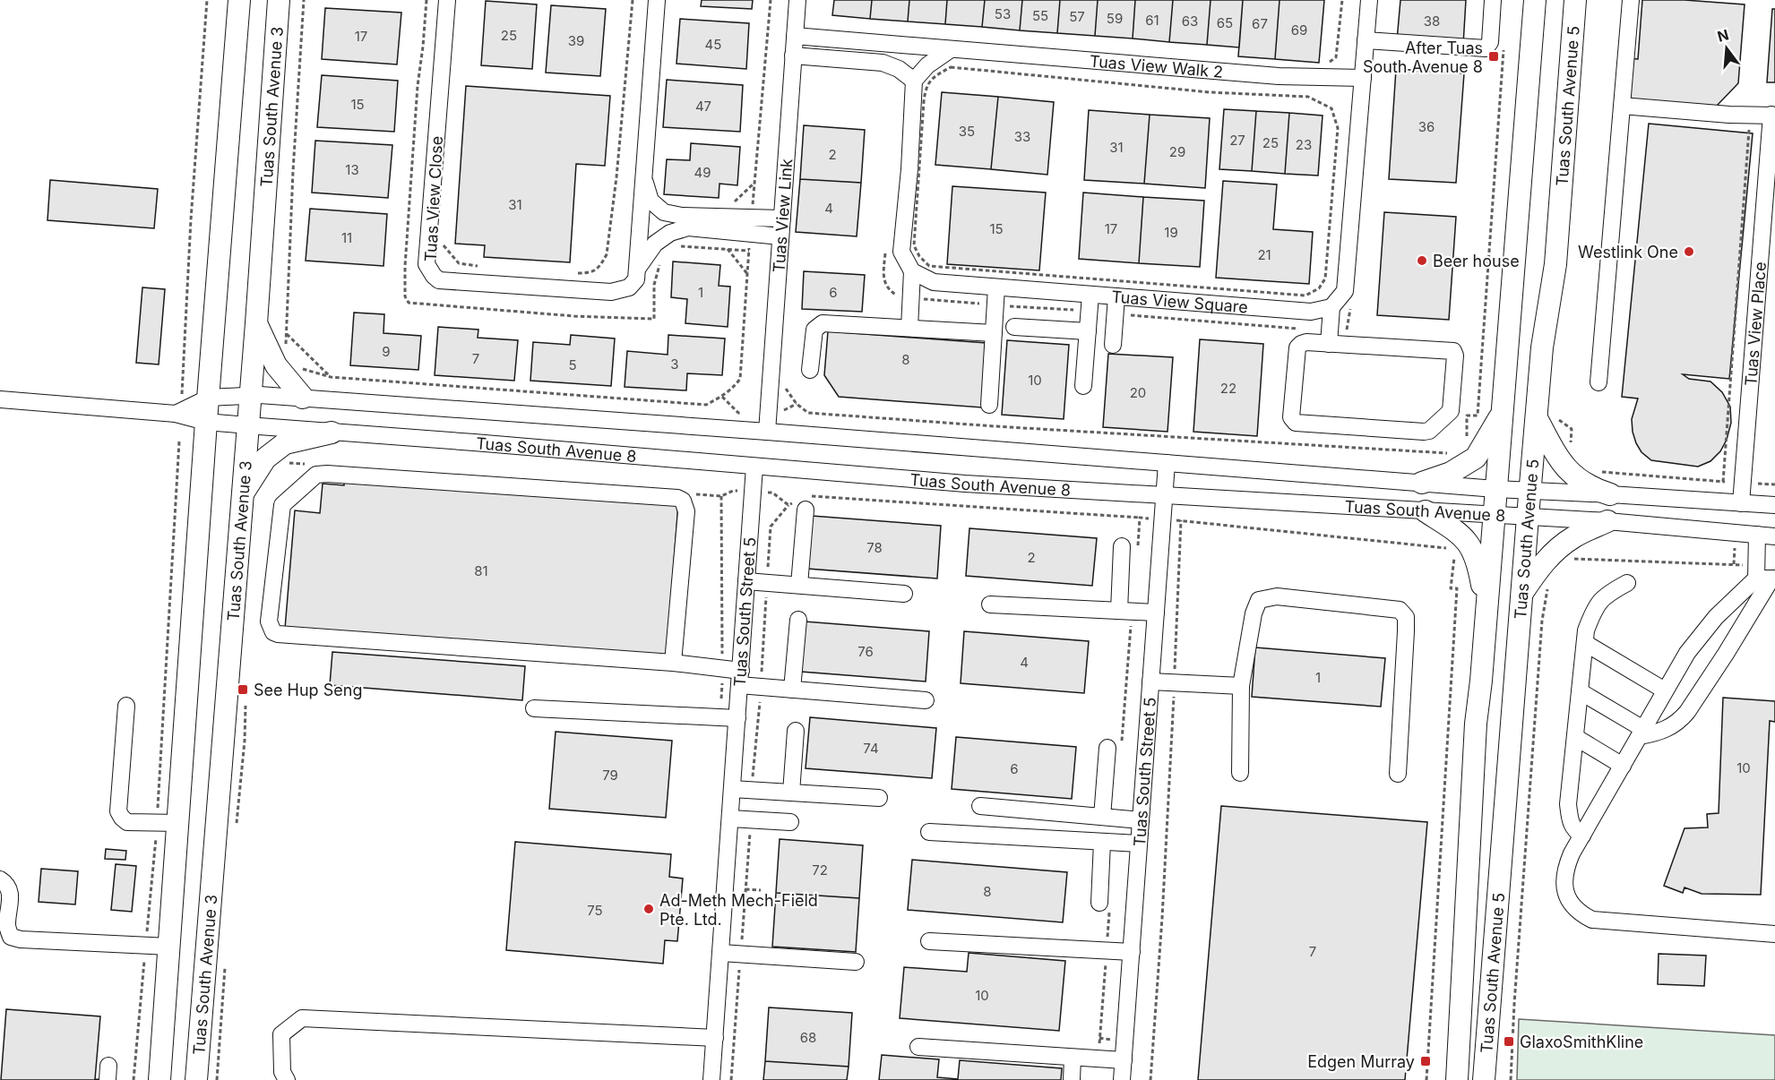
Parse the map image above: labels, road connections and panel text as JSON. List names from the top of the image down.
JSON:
{
  "streets": {
    "main road": ["Tuas South Avenue 3", "Tuas South Avenue 5"],
    "street": [
      "Tuas View Walk 2",
      "Tuas View Close",
      "Tuas View Link",
      "Tuas View Square",
      "Tuas View Place",
      "Tuas South Avenue 8",
      "Tuas South Street 5"
    ]
  },
  "crossings": [
    ["Tuas View Walk 2", "Tuas View Link"],
    ["Tuas South Avenue 3", "Tuas South Avenue 8"],
    ["Tuas South Avenue 5", "Tuas South Avenue 8"],
    ["Tuas View Close", "Tuas View Link"],
    ["Tuas View Link", "Tuas South Avenue 8"],
    ["Tuas View Place", "Tuas South Avenue 8"],
    ["Tuas South Avenue 8", "Tuas South Street 5"]
  ],
  "places": {
    "transit": [
      "After Tuas South Avenue 8",
      "See Hup Seng",
      "GlaxoSmithKline",
      "Edgen Murray"
    ],
    "other": ["Westlink One", "Beer house", "Ad-Meth Mech-Field Pte. Ltd."]
  },
  "house_numbers": [
    "53",
    "55",
    "57",
    "59",
    "61",
    "63",
    "38",
    "65",
    "67",
    "69",
    "25",
    "17",
    "39",
    "45",
    "15",
    "47",
    "36",
    "35",
    "33",
    "27",
    "25",
    "23",
    "31",
    "29",
    "2",
    "13",
    "49",
    "31",
    "4",
    "15",
    "17",
    "19",
    "11",
    "21",
    "1",
    "6",
    "9",
    "7",
    "8",
    "3",
    "5",
    "10",
    "22",
    "20",
    "78",
    "2",
    "81",
    "76",
    "4",
    "1",
    "74",
    "10",
    "6",
    "79",
    "72",
    "8",
    "75",
    "7",
    "10",
    "68"
  ],
  "north": "top"
}
